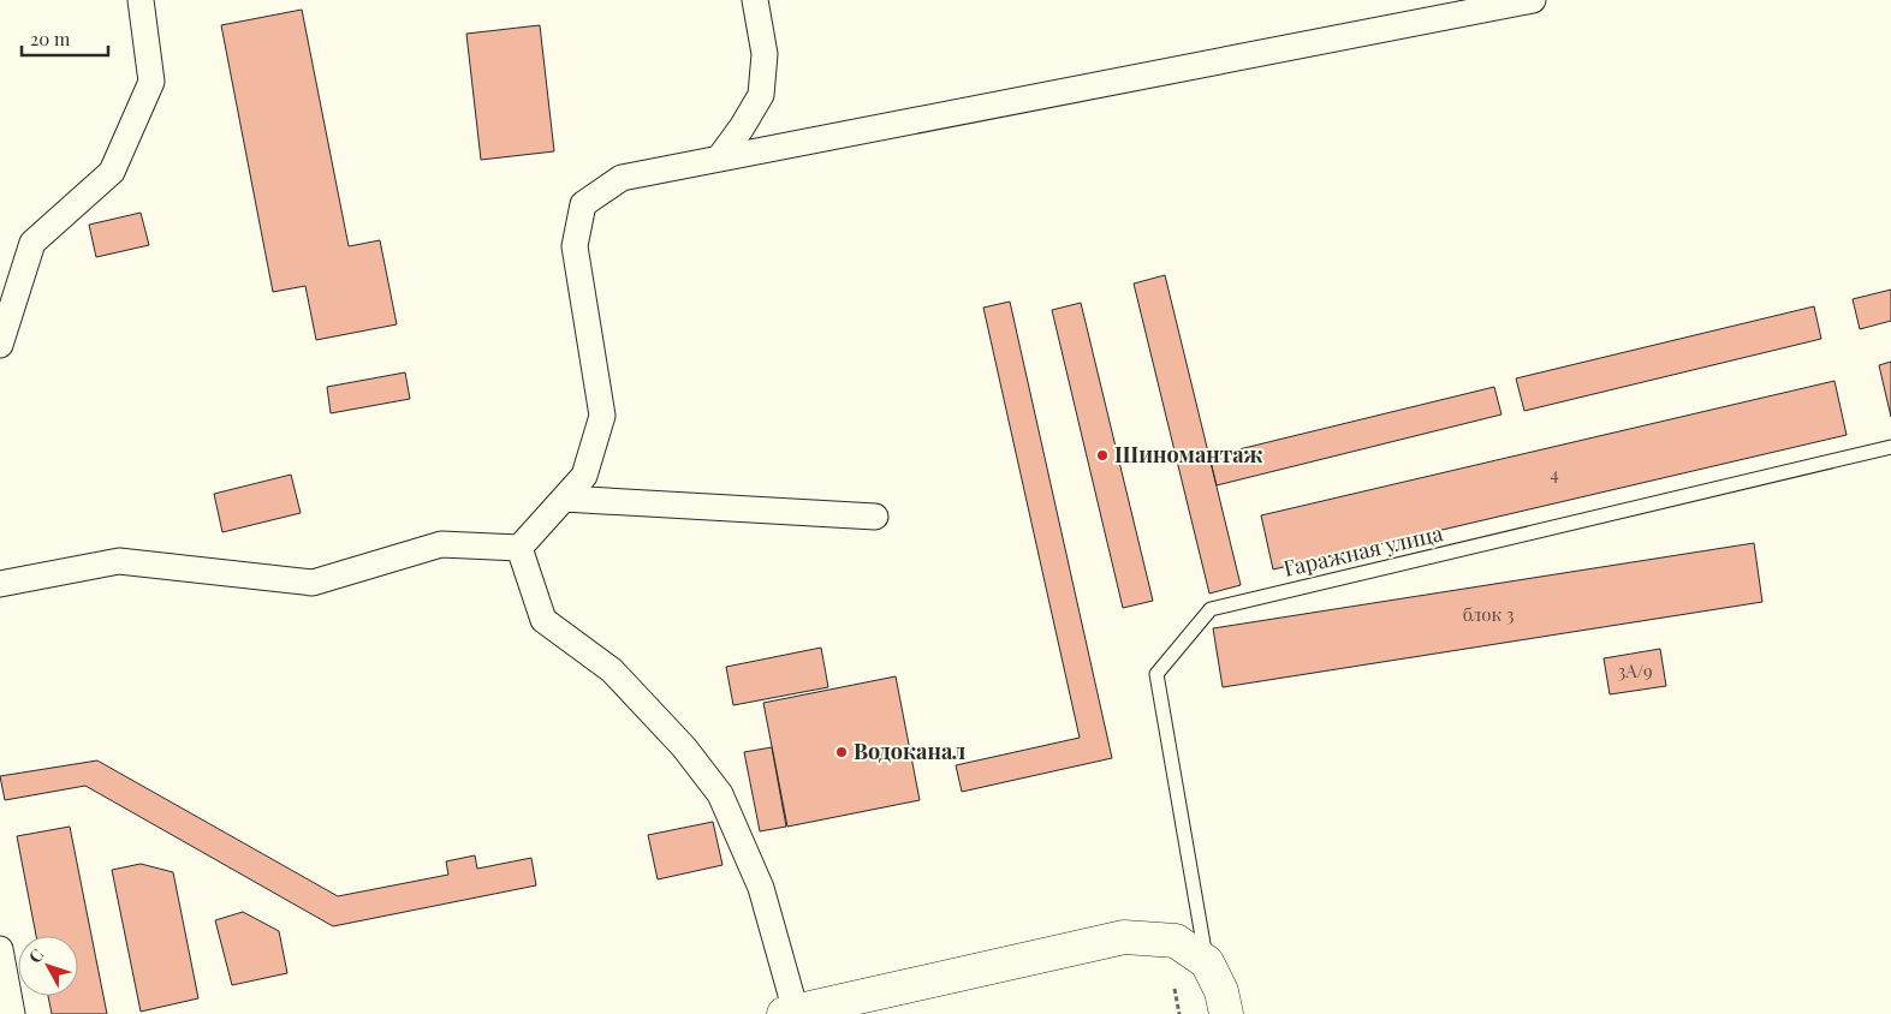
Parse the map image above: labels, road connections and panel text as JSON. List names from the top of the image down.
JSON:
{
  "streets": {
    "lane": ["Гаражная улица"]
  },
  "places": ["Шиномантаж", "Водоканал"],
  "house_numbers": ["4", "блок 3", "3А/9"],
  "scale_bar": "20 m",
  "north": "top left"
}
